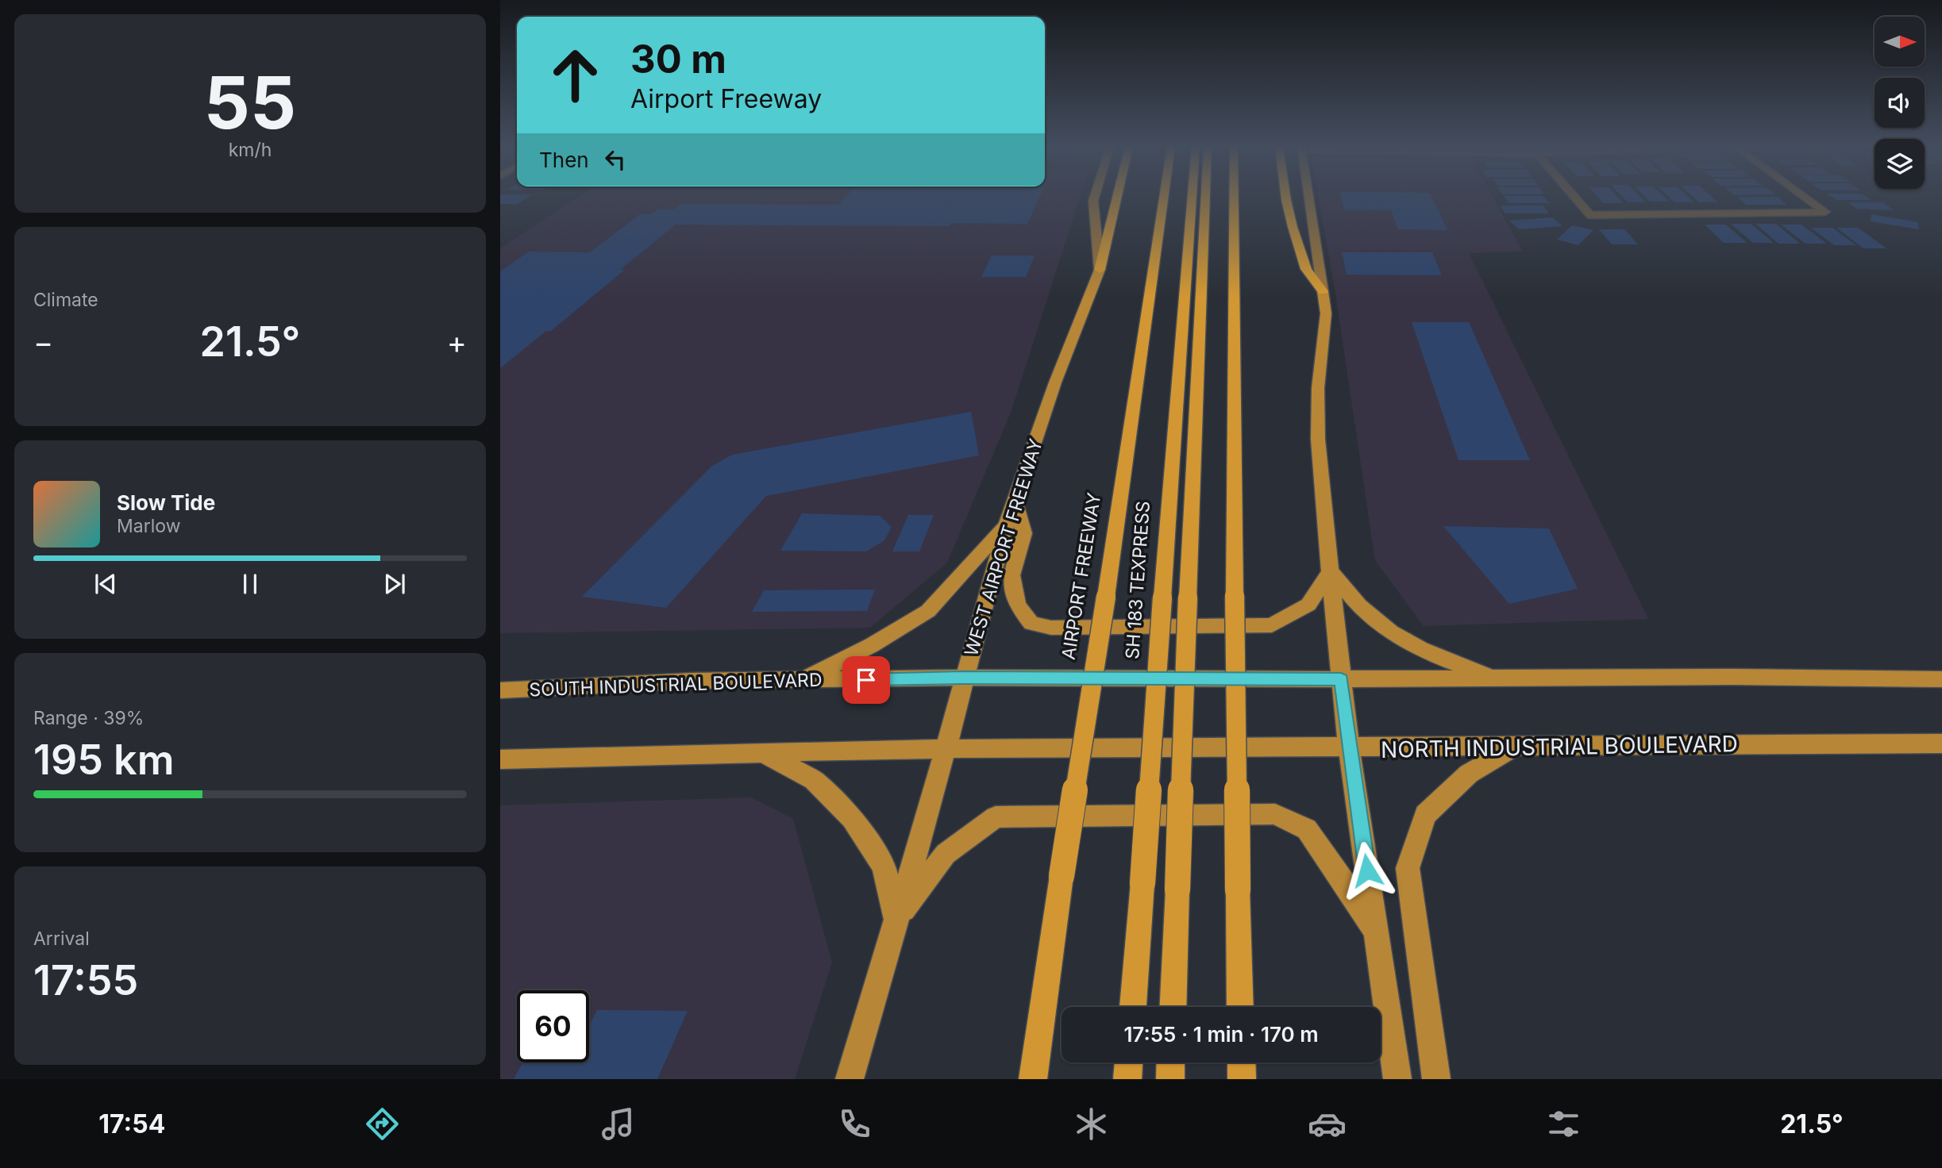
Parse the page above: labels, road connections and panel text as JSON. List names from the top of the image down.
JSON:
{
  "streets": {
    "highway": ["AIRPORT FREEWAY", "SH 183 TEXPRESS"],
    "main road": ["WEST AIRPORT FREEWAY", "SOUTH INDUSTRIAL BOULEVARD", "NORTH INDUSTRIAL BOULEVARD"]
  },
  "crossings": [
    ["WEST AIRPORT FREEWAY", "SOUTH INDUSTRIAL BOULEVARD"],
    ["WEST AIRPORT FREEWAY", "NORTH INDUSTRIAL BOULEVARD"]
  ],
  "north": "right",
  "page": {
    "tile": [
      ["55", "km/h"],
      "Climate",
      ["Range · 39%", "195 km"],
      ["Arrival", "17:55"]
    ],
    "turn": ["30 m", "Airport Freeway"],
    "then": "Then",
    "heat": ["−", "21.5°", "+"],
    "song": ["Slow Tide", "Marlow"],
    "limit": "60",
    "trip": "17:55 · 1 min · 170 m",
    "tabs": ["17:54", "21.5°"]
  }
}
